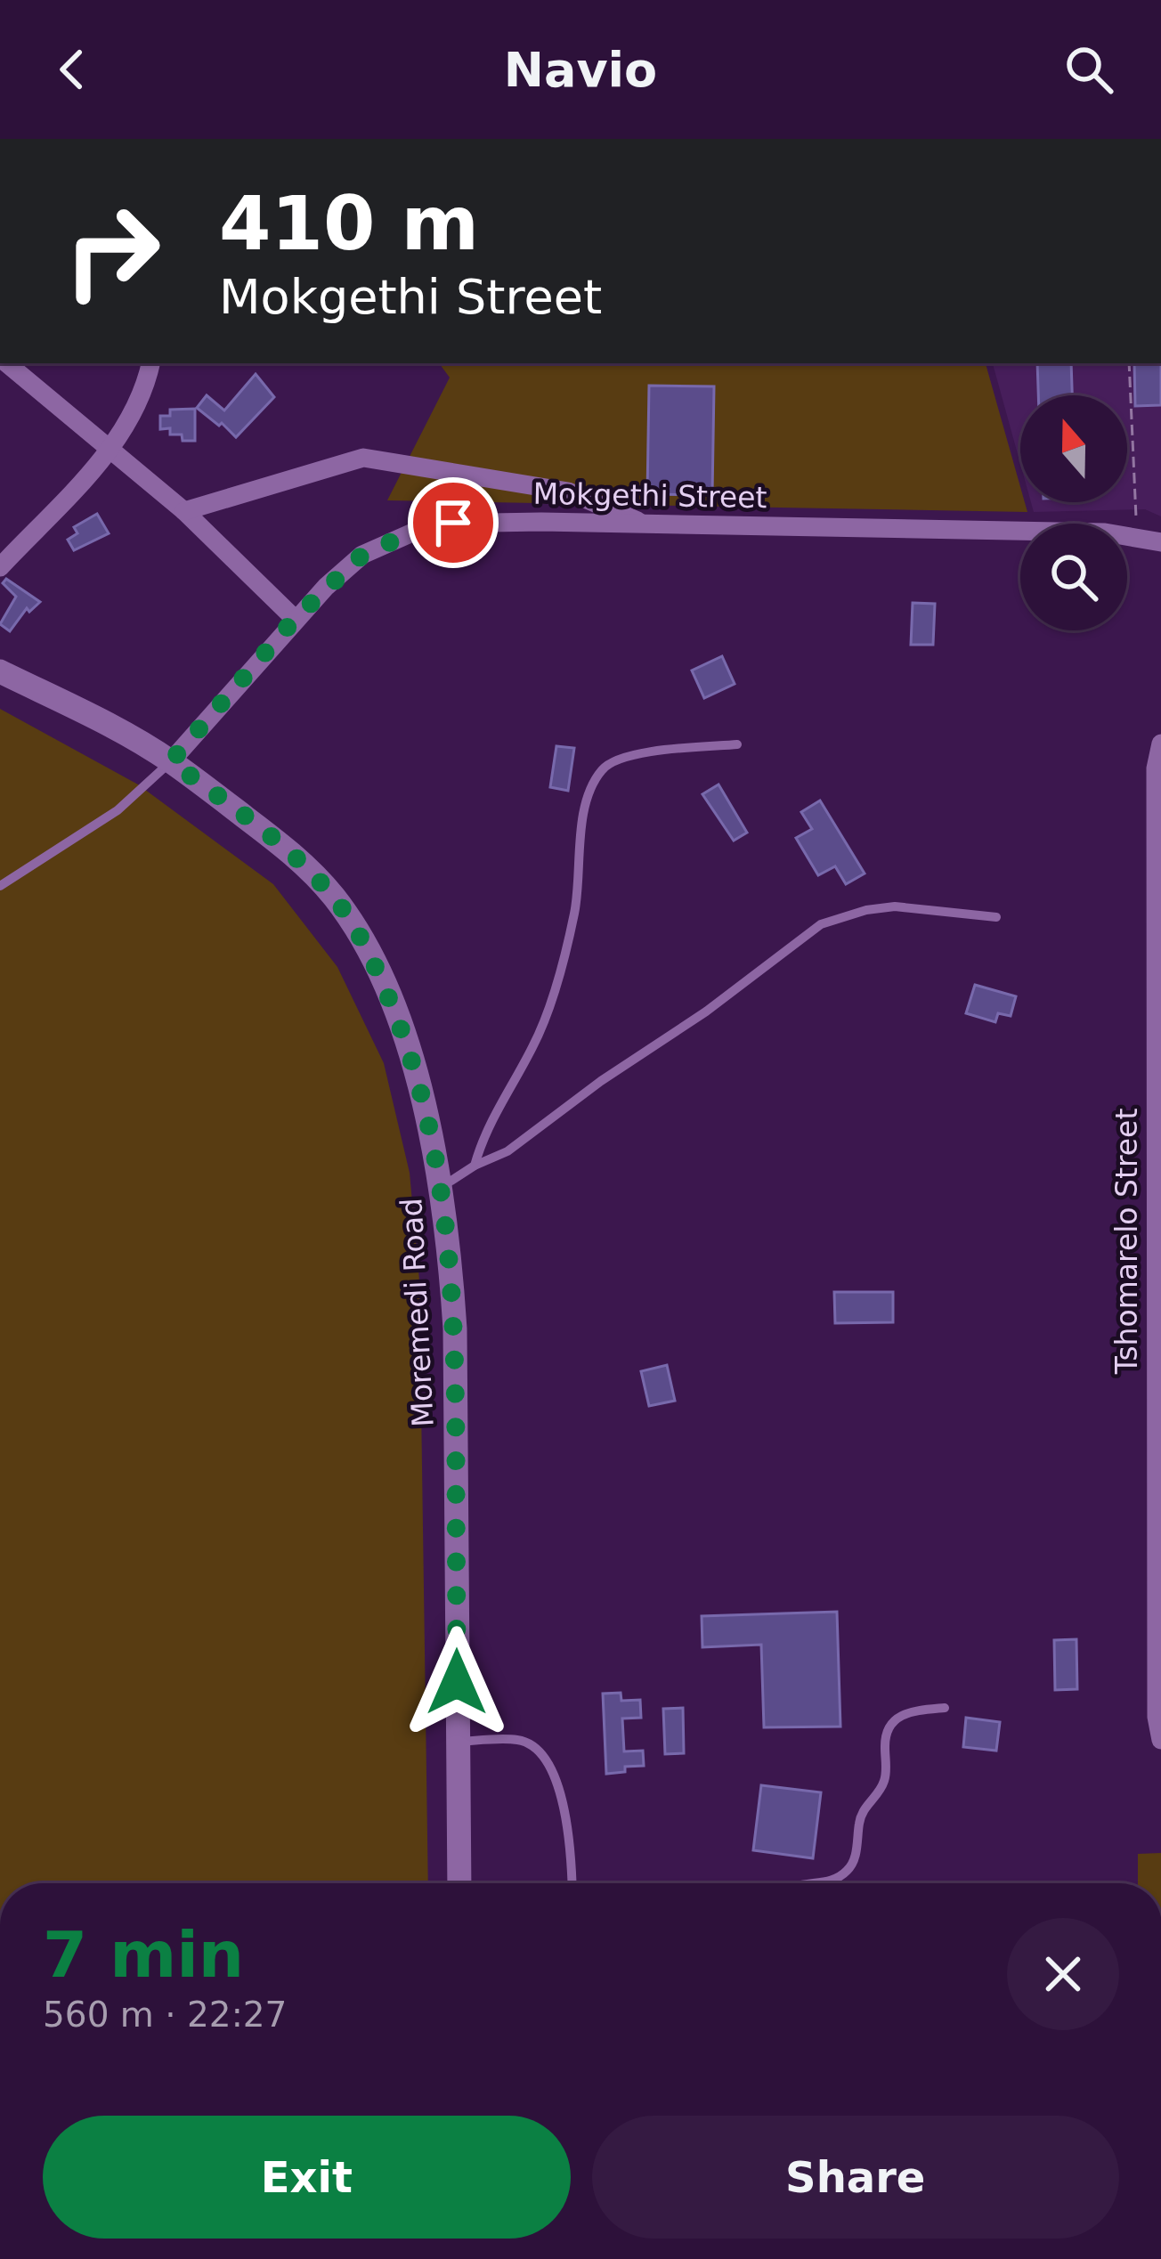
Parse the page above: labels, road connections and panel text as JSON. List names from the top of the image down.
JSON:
{
  "streets": {
    "street": ["Mokgethi Street", "Tshomarelo Street", "Moremedi Road"]
  },
  "crossings": [
    ["Mokgethi Street", "Moremedi Road"]
  ],
  "north": "top",
  "page": {
    "header": "Navio",
    "turn": ["410 m", "Mokgethi Street"],
    "heading": ["7 min", "560 m · 22:27"],
    "buttons": ["Exit", "Share"]
  }
}
